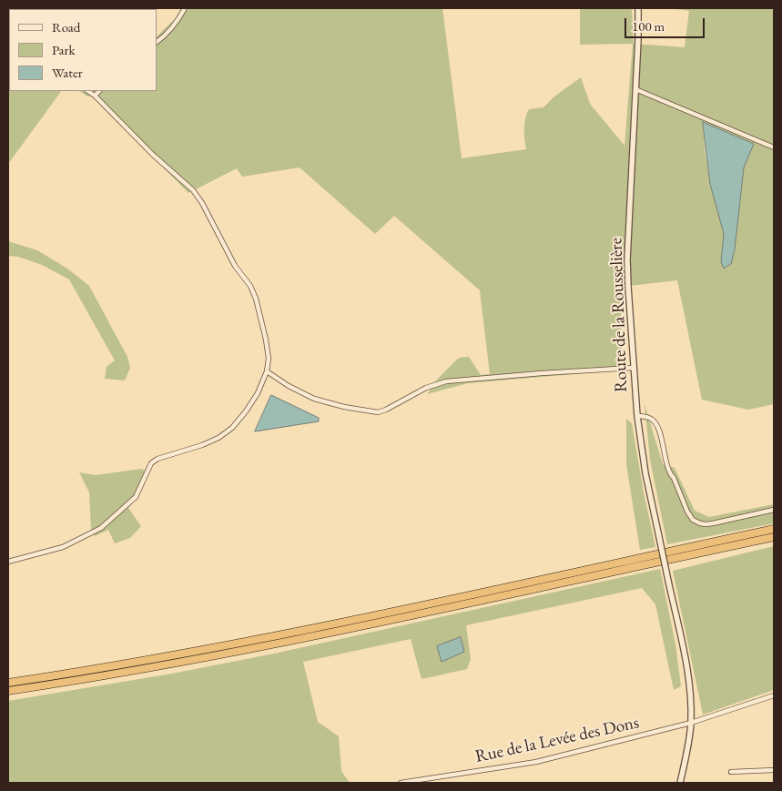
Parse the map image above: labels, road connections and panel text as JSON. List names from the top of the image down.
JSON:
{
  "streets": {
    "street": ["Route de la Rousselière", "Rue de la Levée des Dons"]
  },
  "crossings": [
    ["Route de la Rousselière", "Rue de la Levée des Dons"]
  ],
  "legend": ["Road", "Park", "Water"],
  "scale_bar": "100 m"
}
